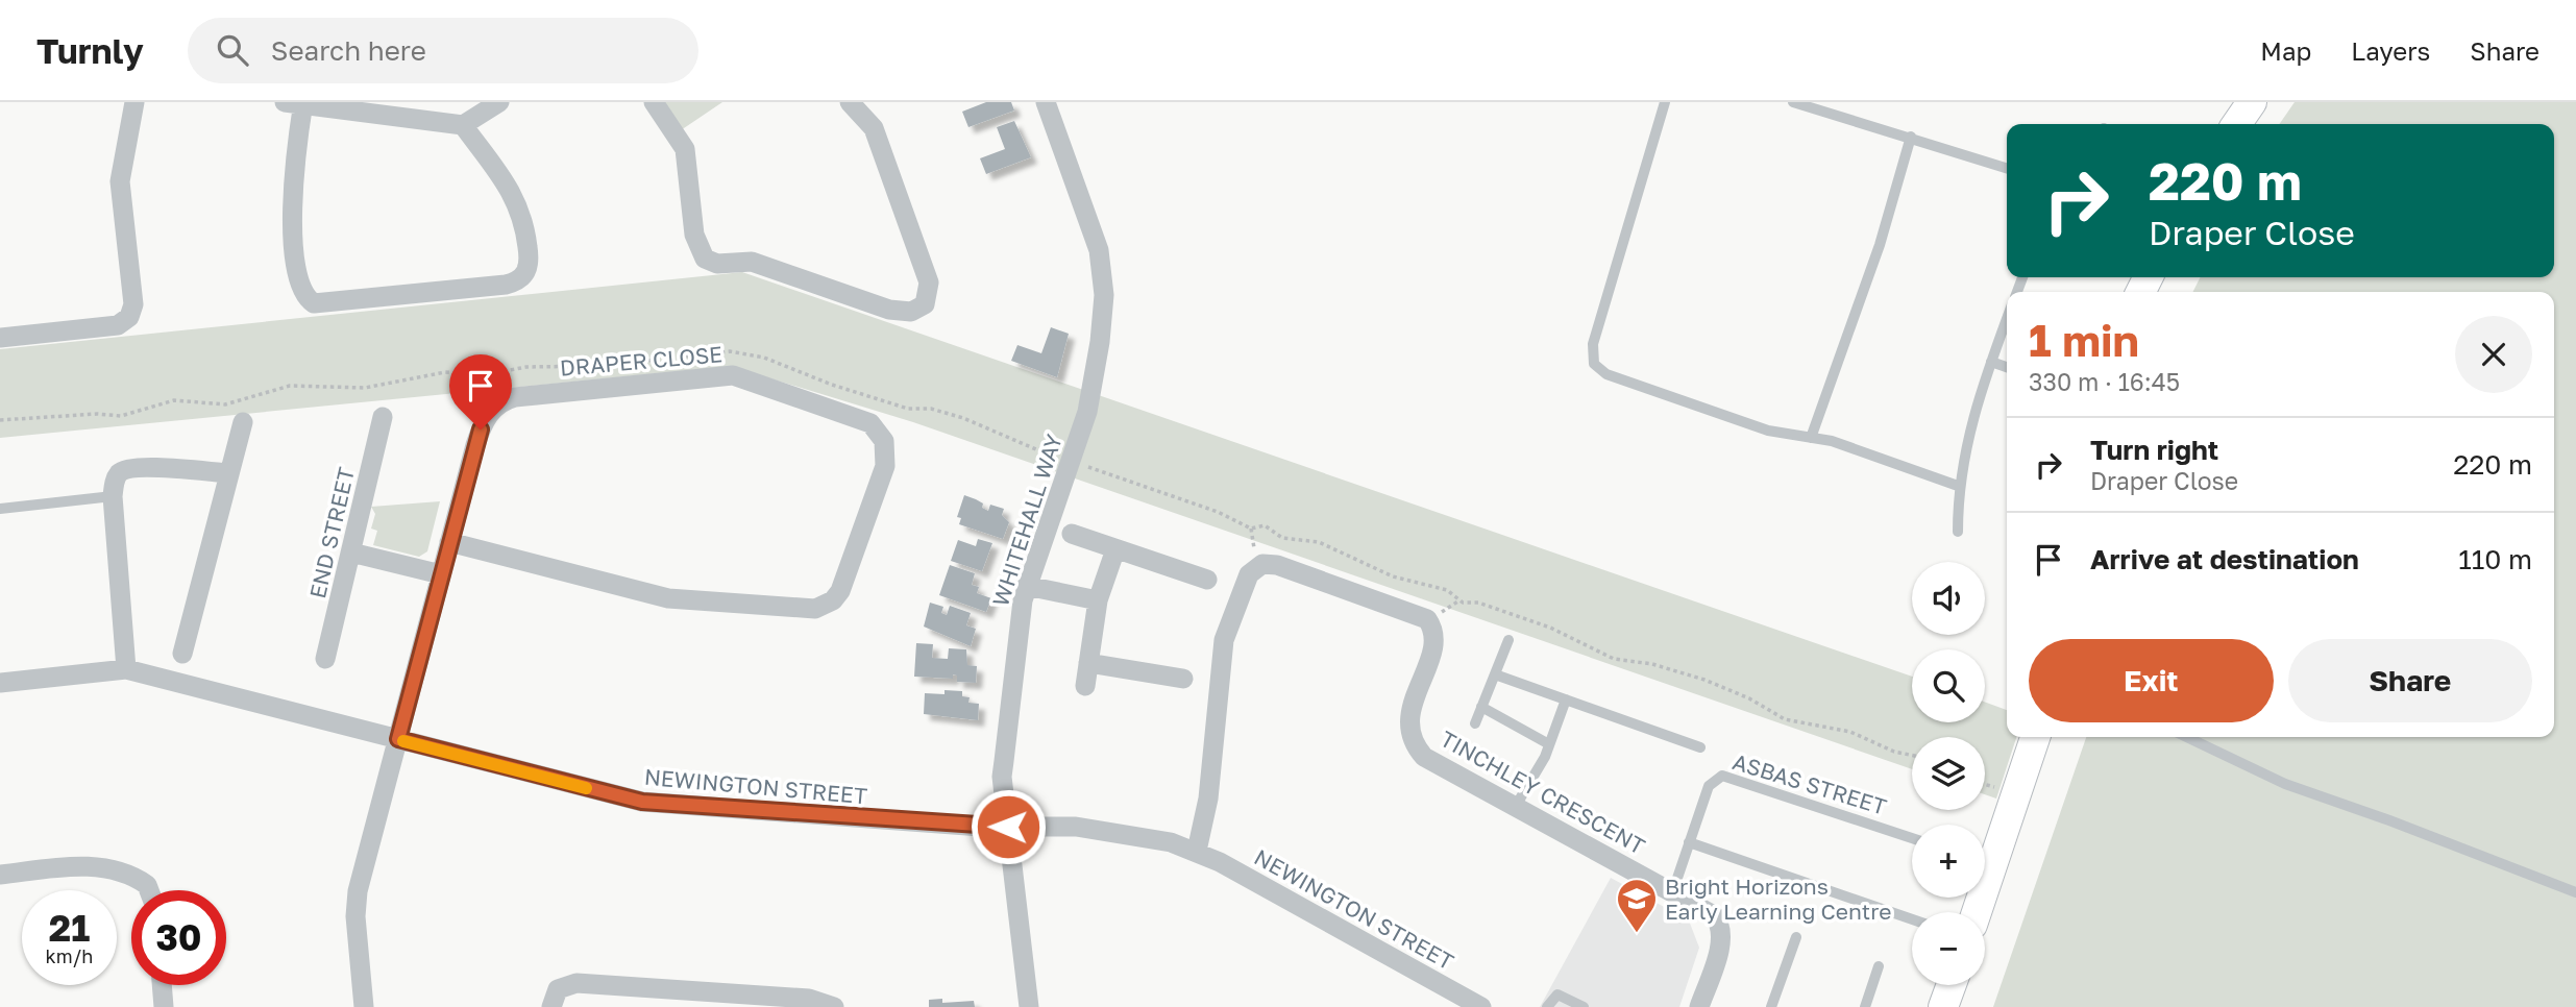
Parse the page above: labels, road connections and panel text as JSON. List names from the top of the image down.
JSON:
{
  "streets": {
    "street": [
      "DRAPER CLOSE",
      "WHITEHALL WAY",
      "END STREET",
      "NEWINGTON STREET",
      "TINCHLEY CRESCENT"
    ],
    "lane": ["ASBAS STREET"]
  },
  "crossings": [
    ["DRAPER CLOSE", "NEWINGTON STREET"],
    ["WHITEHALL WAY", "NEWINGTON STREET"],
    ["ASBAS STREET", "TINCHLEY CRESCENT"],
    ["NEWINGTON STREET", "TINCHLEY CRESCENT"]
  ],
  "places": {
    "school or university": ["Bright Horizons Early Learning Centre"]
  },
  "page": {
    "header": "Turnly",
    "search": "Search here",
    "nav": ["Map", "Layers", "Share"],
    "turn": ["220 m", "Draper Close"],
    "heading": ["1 min", "330 m · 16:45"],
    "list": [
      {
        "name": "Turn right",
        "note": "Draper Close",
        "value": "220 m"
      },
      {
        "name": "Arrive at destination",
        "value": "110 m"
      }
    ],
    "map_buttons": ["+", "−"],
    "buttons": ["Exit", "Share"],
    "speed": "21 km/h",
    "limit": "30"
  }
}
